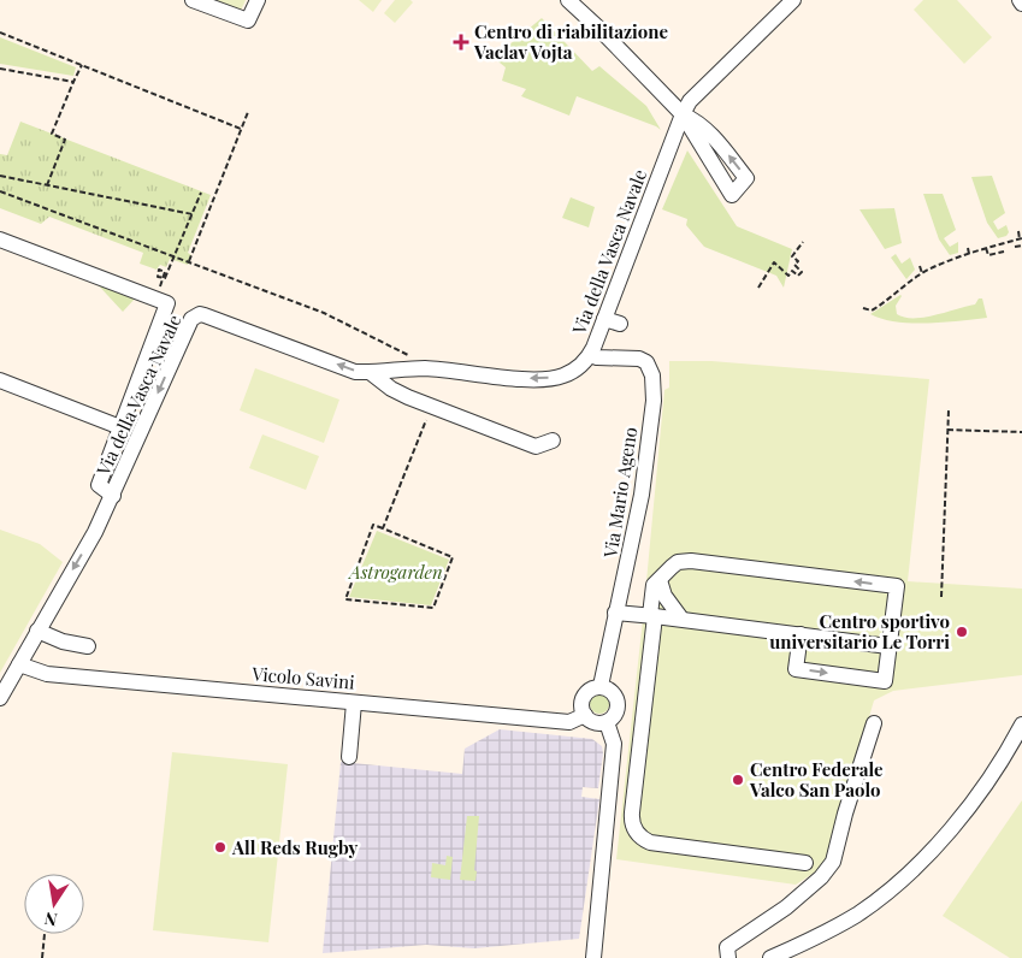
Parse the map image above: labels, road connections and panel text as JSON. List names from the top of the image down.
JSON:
{
  "streets": {
    "street": ["Via della Vasca Navale", "Via Mario Ageno", "Vicolo Savini"]
  },
  "crossings": [
    ["Via della Vasca Navale", "Via Mario Ageno"],
    ["Via della Vasca Navale", "Vicolo Savini"],
    ["Via Mario Ageno", "Vicolo Savini"]
  ],
  "one_way": ["Via della Vasca Navale"],
  "parks": ["Astrogarden"],
  "places": {
    "health": ["Centro di riabilitazione Vaclav Vojta"],
    "other": ["Centro sportivo universitario Le Torri", "Centro Federale Valco San Paolo", "All Reds Rugby"]
  },
  "north": "bottom"
}
